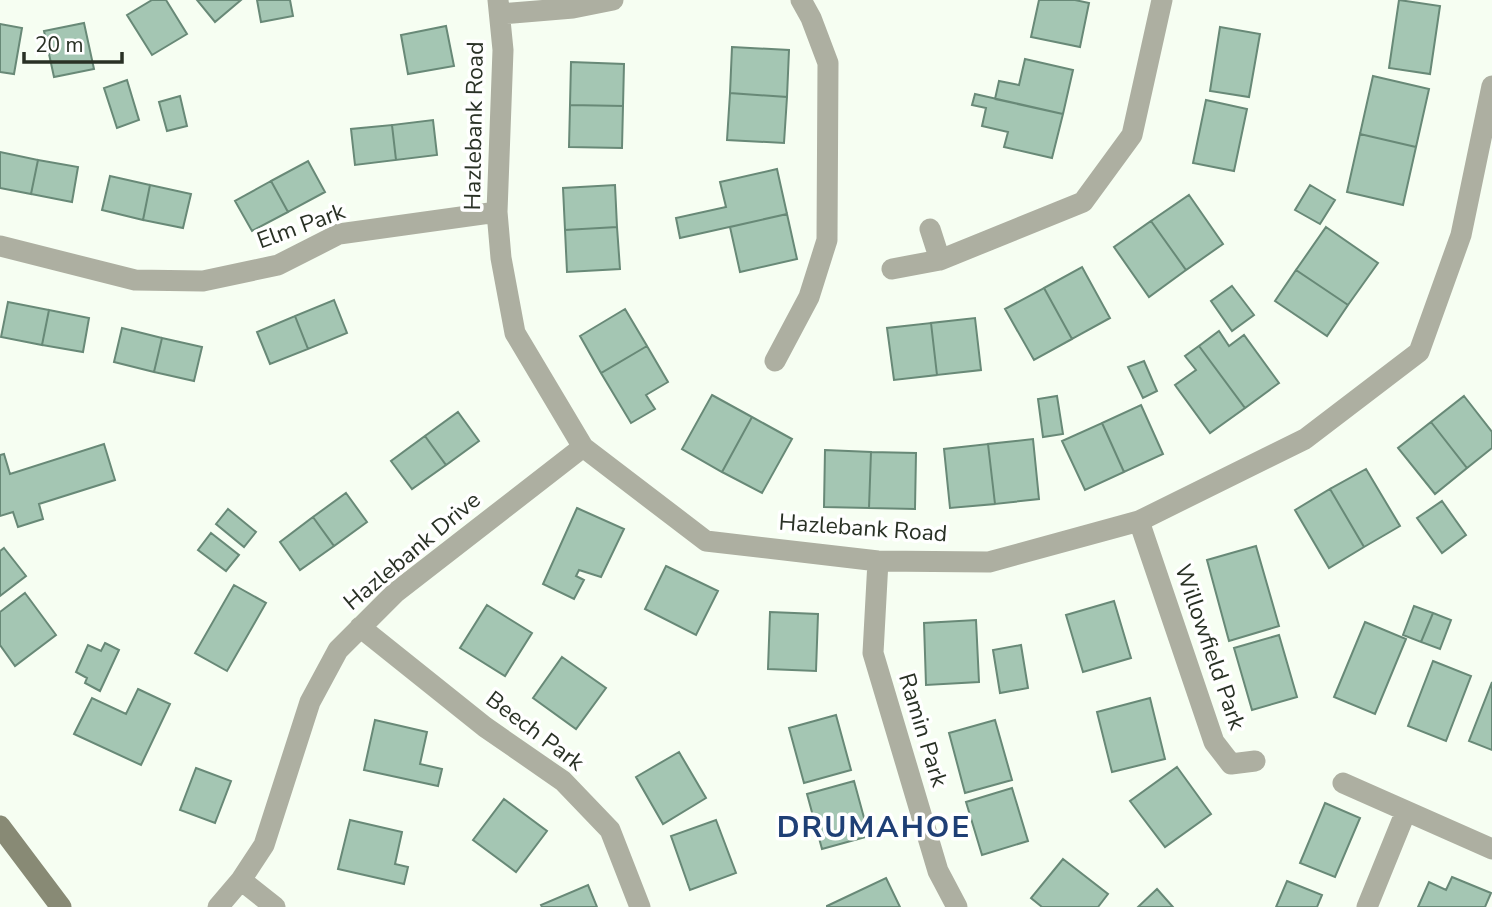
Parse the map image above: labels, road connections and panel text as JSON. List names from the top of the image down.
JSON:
{
  "streets": {
    "street": [
      "Hazlebank Road",
      "Elm Park",
      "Hazlebank Drive",
      "Willowfield Park",
      "Ramin Park",
      "Beech Park"
    ]
  },
  "crossings": [
    ["Hazlebank Road", "Elm Park"],
    ["Hazlebank Road", "Hazlebank Drive"],
    ["Hazlebank Road", "Willowfield Park"],
    ["Hazlebank Road", "Ramin Park"],
    ["Hazlebank Drive", "Beech Park"]
  ],
  "districts": ["DRUMAHOE"],
  "scale_bar": "20 m"
}
